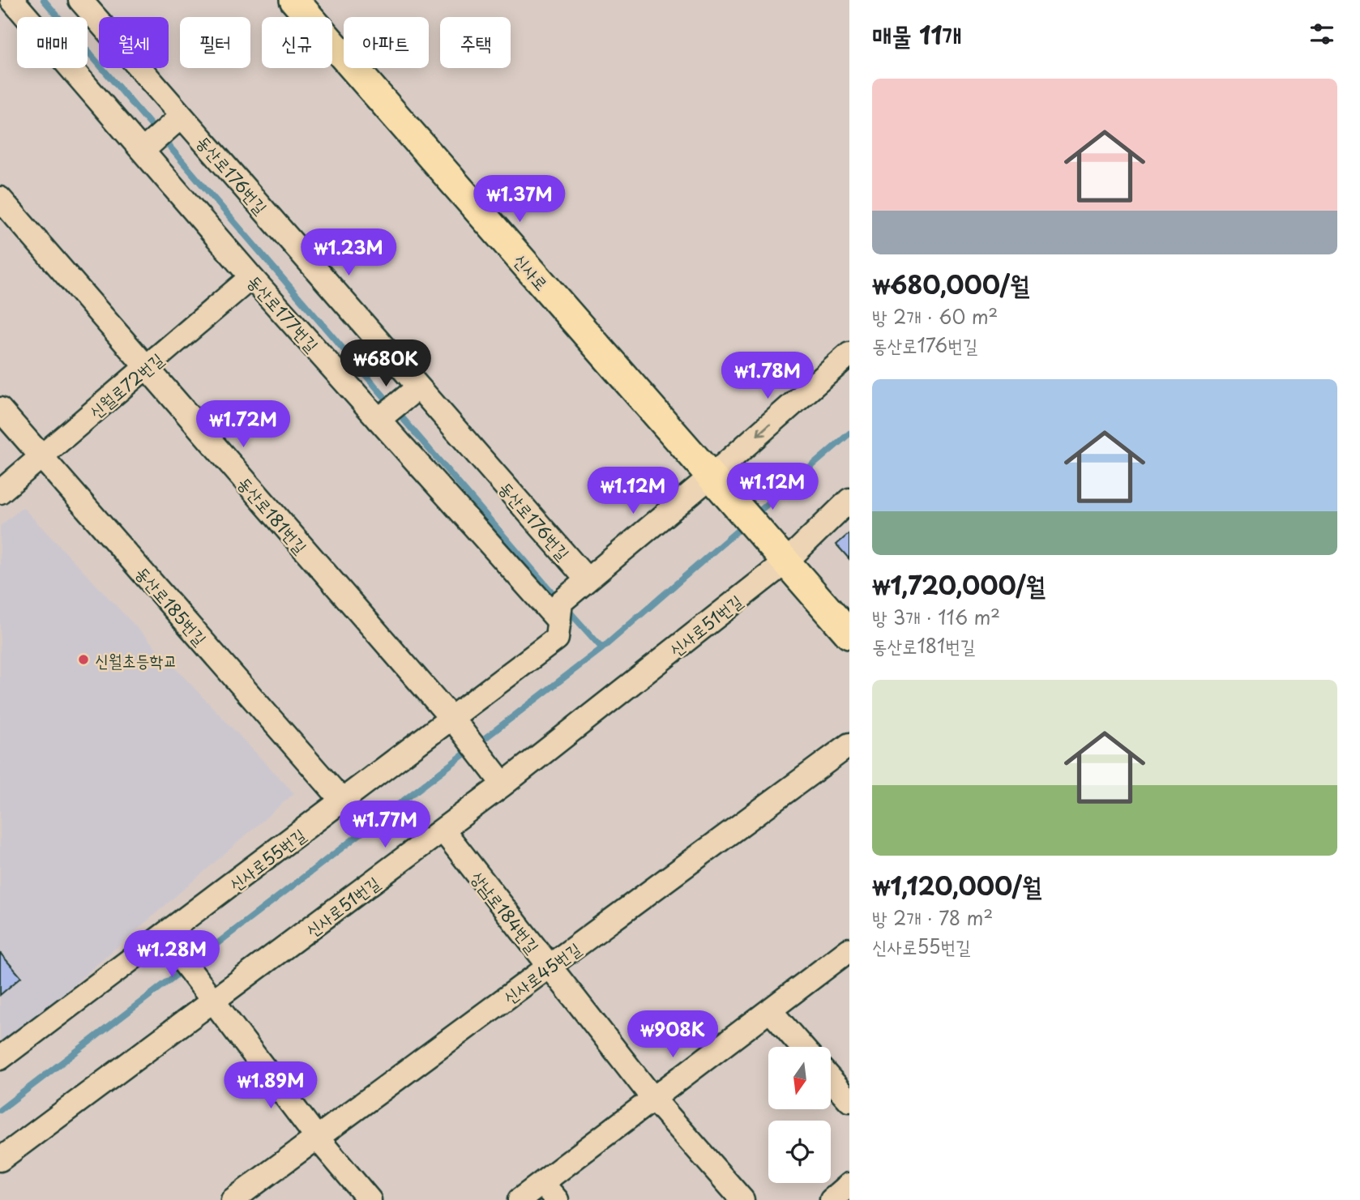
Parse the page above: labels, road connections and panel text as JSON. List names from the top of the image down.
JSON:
{
  "streets": {
    "main road": ["신사로"],
    "street": [
      "동산로176번길",
      "동산로177번길",
      "신월로72번길",
      "동산로181번길",
      "동산로185번길",
      "신사로51번길",
      "신사로55번길",
      "상남로184번길",
      "신사로45번길"
    ]
  },
  "crossings": [
    ["신사로", "신사로51번길"],
    ["동산로177번길", "신월로72번길"],
    ["동산로177번길", "신사로55번길"],
    ["신월로72번길", "동산로181번길"],
    ["신월로72번길", "동산로185번길"],
    ["동산로181번길", "신사로51번길"],
    ["동산로181번길", "신사로55번길"],
    ["동산로185번길", "신사로55번길"],
    ["신사로51번길", "상남로184번길"],
    ["상남로184번길", "신사로45번길"]
  ],
  "places": ["신월초등학교"],
  "north": "bottom",
  "page": {
    "heading": "매물 11개",
    "chip": [
      "매매",
      "월세",
      "필터",
      "신규",
      "아파트",
      "주택"
    ],
    "list": [
      {
        "name": "₩680,000/월",
        "note": "방 2개 · 60 m² · 동산로176번길"
      },
      {
        "name": "₩1,720,000/월",
        "note": "방 3개 · 116 m² · 동산로181번길"
      },
      {
        "name": "₩1,120,000/월",
        "note": "방 2개 · 78 m² · 신사로55번길"
      }
    ],
    "price": [
      "₩1.37M",
      "₩1.23M",
      "₩680K",
      "₩1.78M",
      "₩1.72M",
      "₩1.12M",
      "₩1.12M",
      "₩1.77M",
      "₩1.28M",
      "₩908K",
      "₩1.89M"
    ]
  }
}
